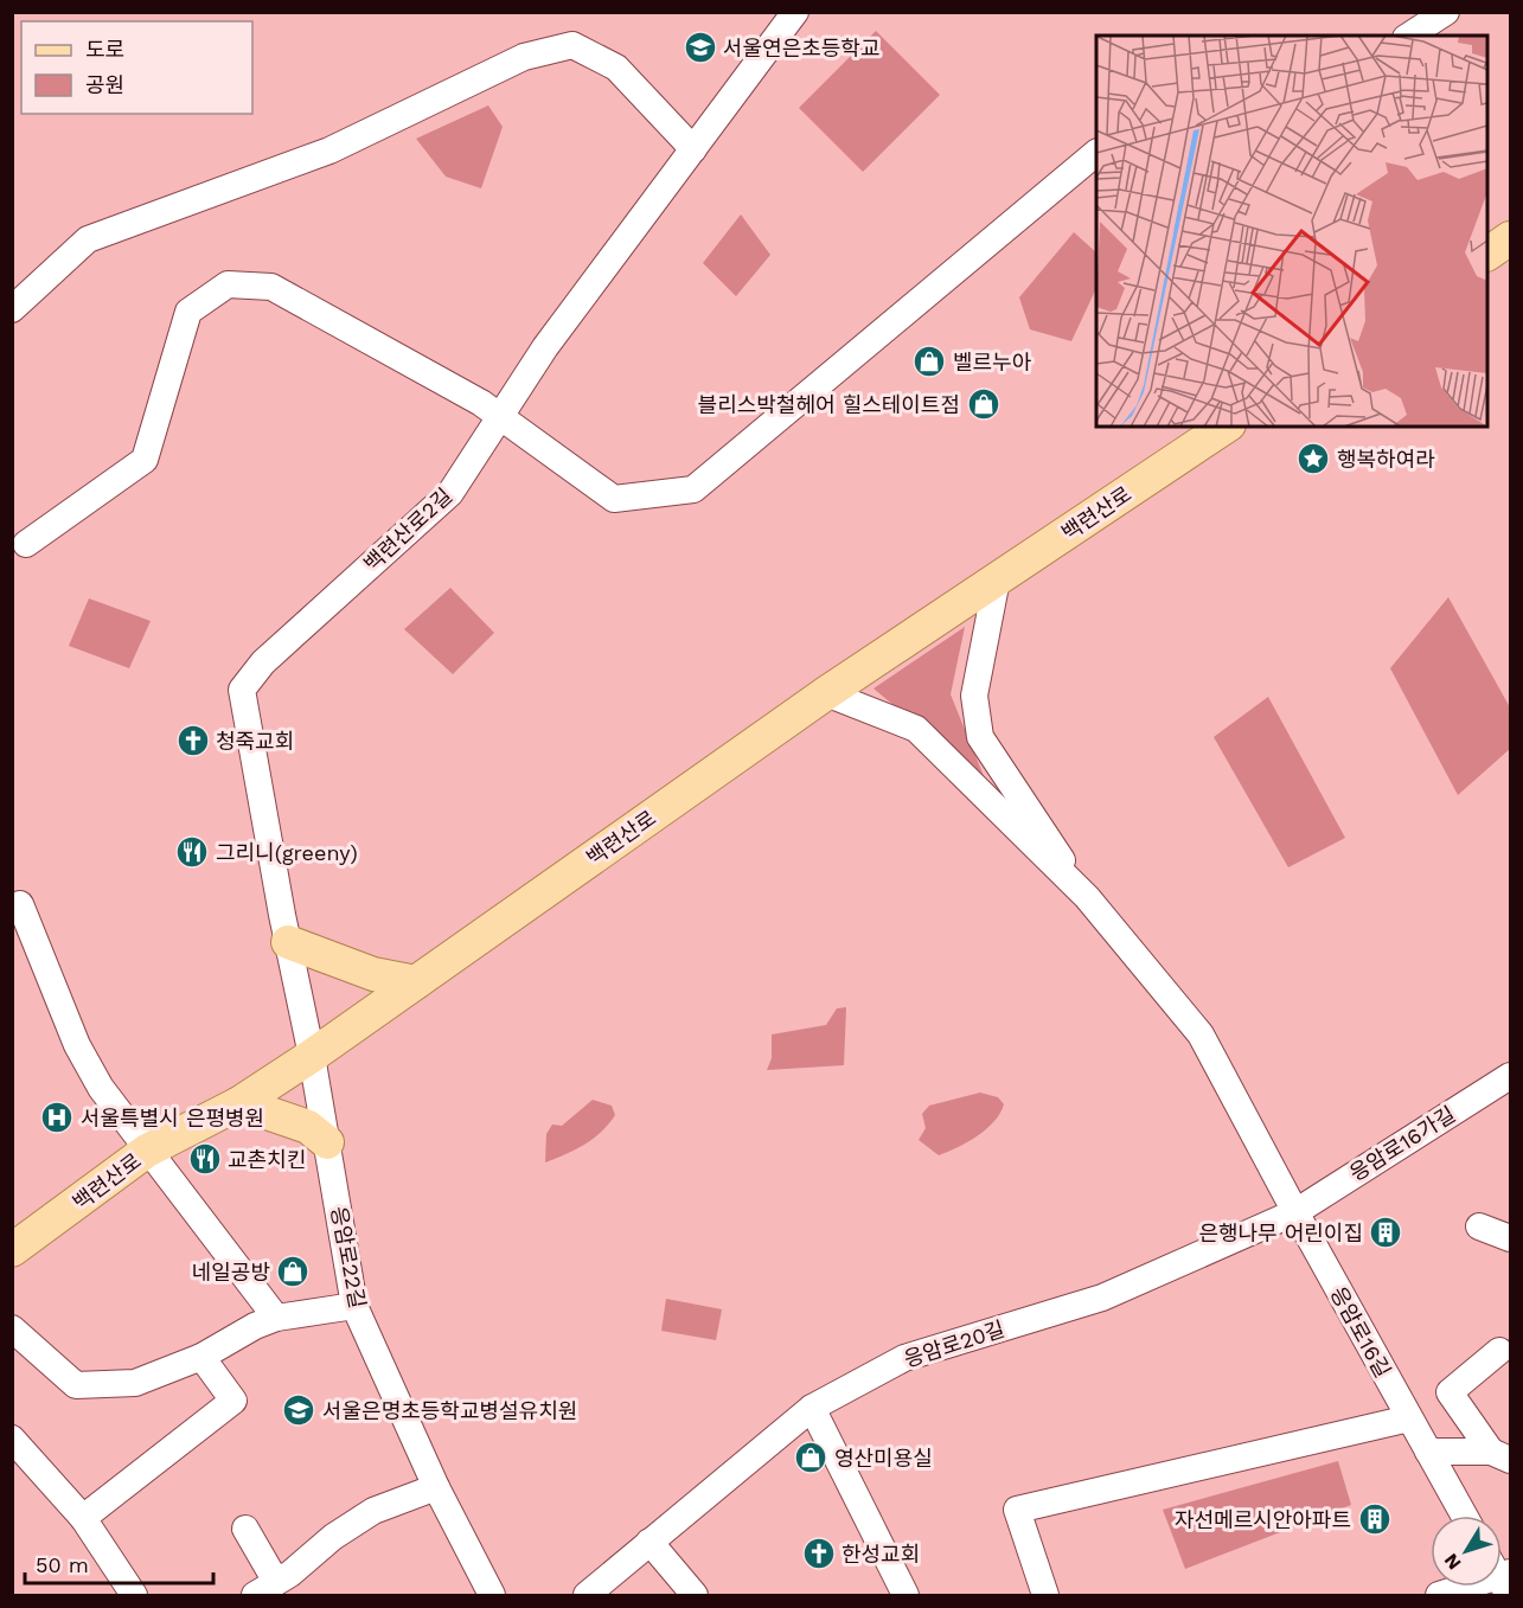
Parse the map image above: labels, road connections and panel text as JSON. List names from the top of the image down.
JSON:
{
  "streets": {
    "main road": ["백련산로"],
    "street": [
      "백련산로2길",
      "응암로16가길",
      "응암로22길",
      "응암로16길",
      "응암로20길"
    ]
  },
  "crossings": [
    ["백련산로", "백련산로2길"],
    ["백련산로", "응암로22길"],
    ["백련산로2길", "응암로22길"],
    ["응암로16가길", "응암로16길"],
    ["응암로16가길", "응암로20길"],
    ["응암로16길", "응암로20길"]
  ],
  "places": {
    "school or university": ["서울연은초등학교", "서울은명초등학교병설유치원"],
    "shop": [
      "벨르누아",
      "블리스박철헤어 힐스테이트점",
      "네일공방",
      "영산미용실"
    ],
    "place": ["행복하여라"],
    "church": ["청죽교회", "한성교회"],
    "restaurant": ["그리니(greeny)", "교촌치킨"],
    "hospital": ["서울특별시 은평병원"],
    "building": ["은행나무 어린이집", "자선메르시안아파트"]
  },
  "legend": ["도로", "공원"],
  "scale_bar": "50 m",
  "north": "bottom left"
}
